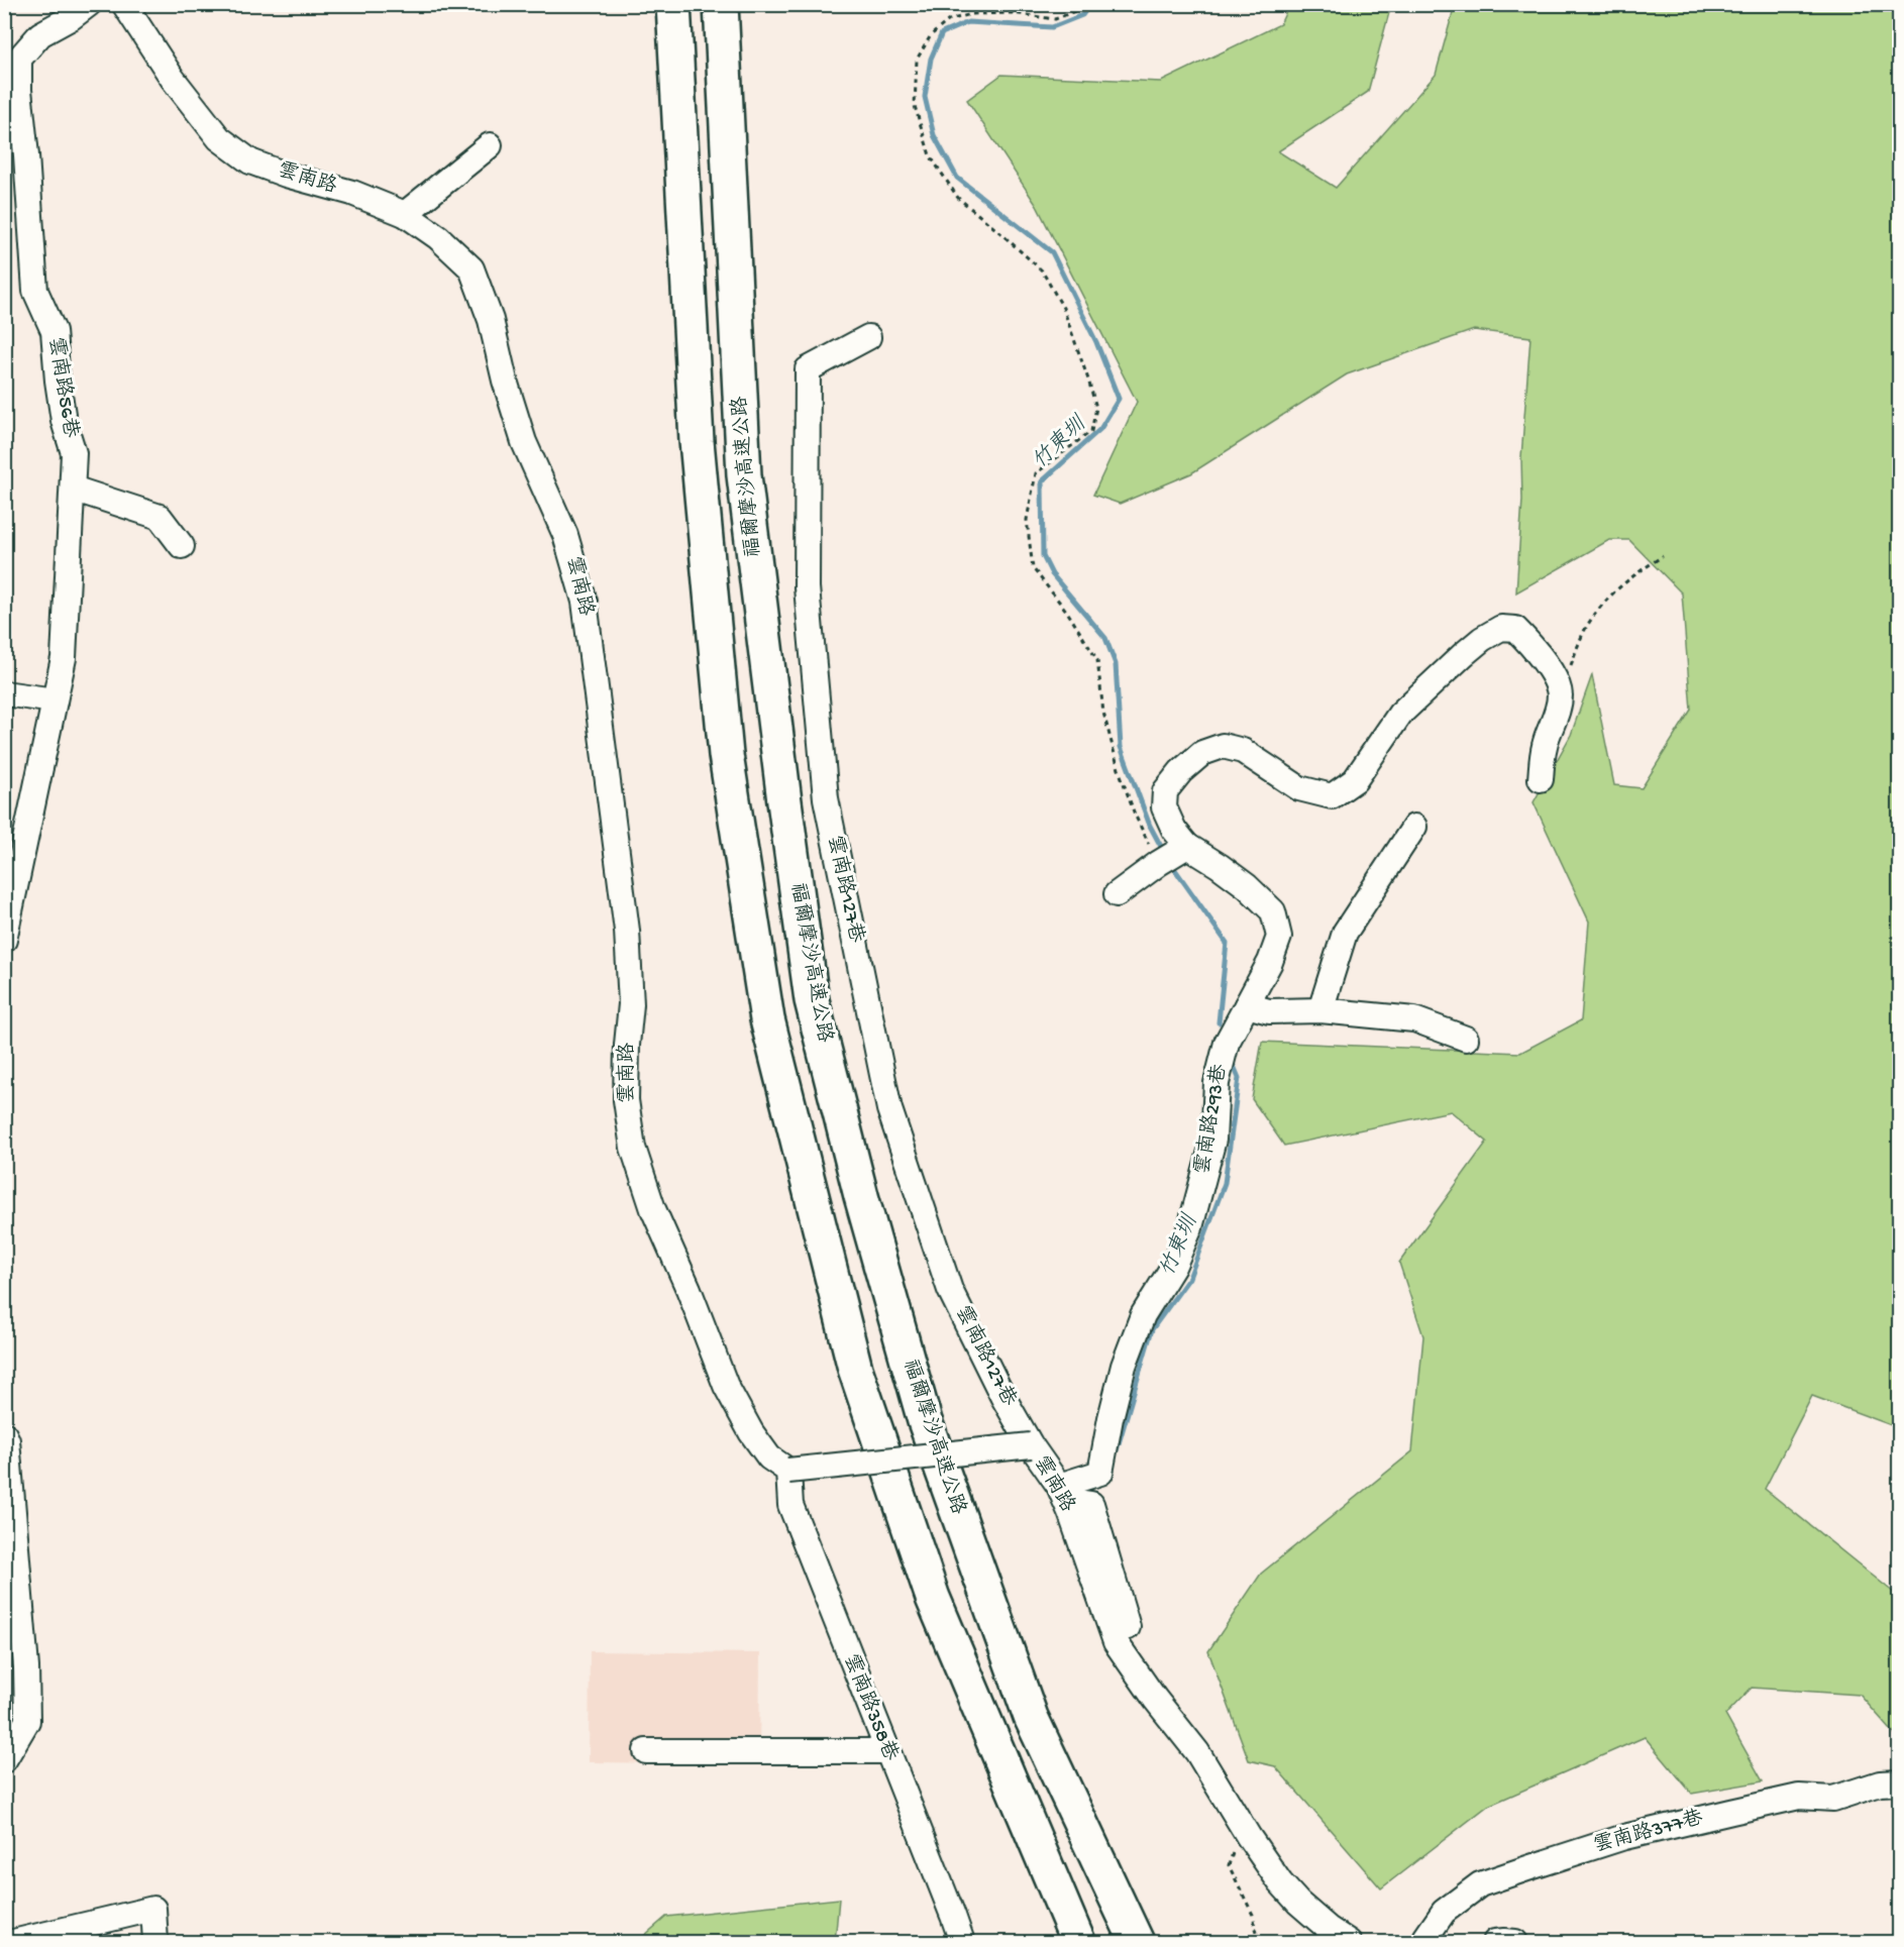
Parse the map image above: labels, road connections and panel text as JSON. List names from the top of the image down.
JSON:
{
  "streets": {
    "highway": ["福爾摩沙高速公路"],
    "street": [
      "雲南路",
      "雲南路56巷",
      "雲南路127巷",
      "雲南路293巷",
      "雲南路358巷",
      "雲南路377巷"
    ]
  },
  "crossings": [
    ["雲南路", "雲南路127巷"],
    ["雲南路", "雲南路293巷"],
    ["雲南路", "雲南路358巷"]
  ],
  "water": ["竹東圳"]
}
